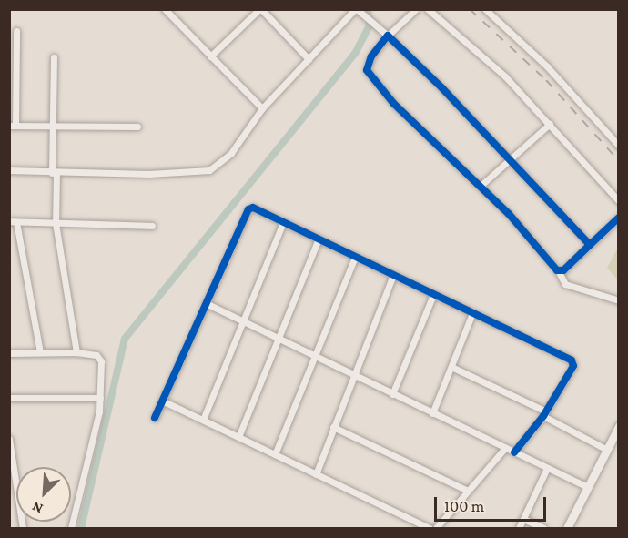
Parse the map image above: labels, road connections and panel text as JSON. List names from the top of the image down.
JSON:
{
  "scale_bar": "100 m",
  "north": "bottom left"
}
